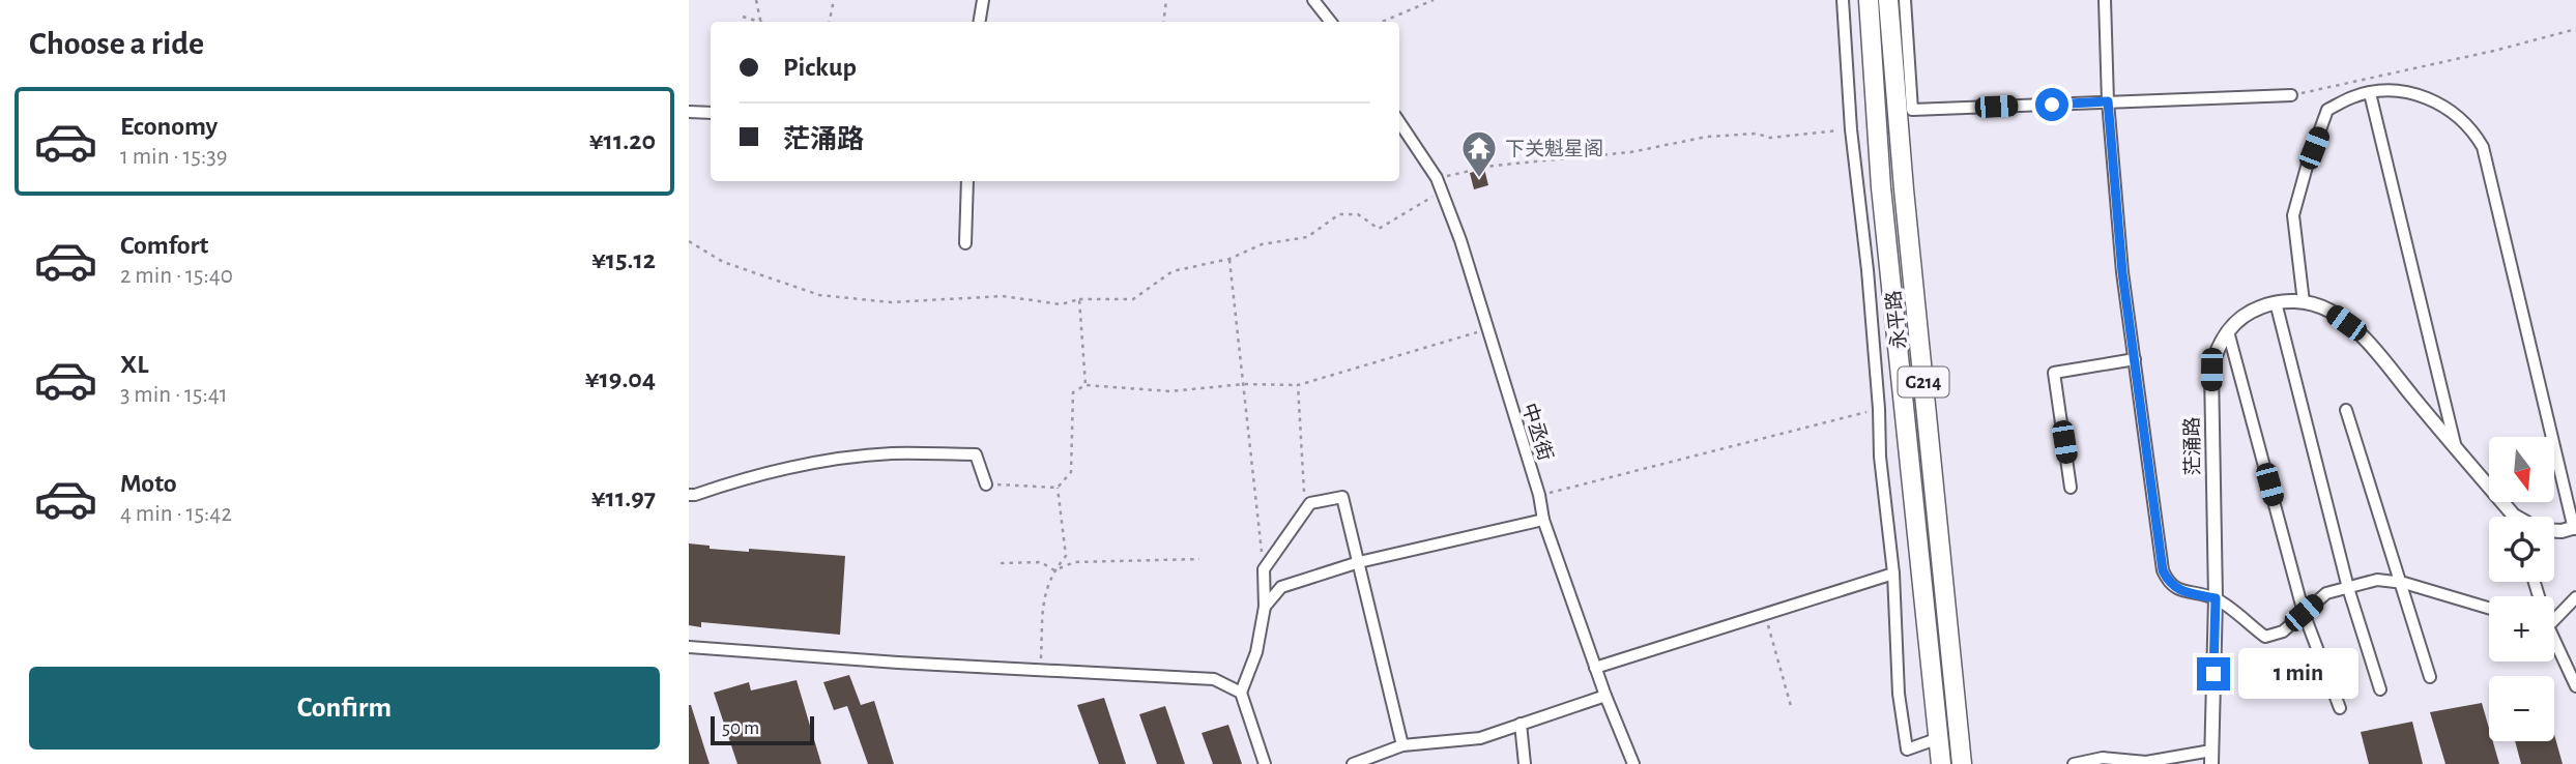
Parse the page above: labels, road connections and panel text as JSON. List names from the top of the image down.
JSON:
{
  "streets": {
    "highway": ["永平路", "G214"],
    "street": ["中丞街", "茫涌路"]
  },
  "places": {
    "temple": ["下关魁星阁"]
  },
  "scale_bar": "50 m",
  "north": "bottom",
  "page": {
    "heading": "Choose a ride",
    "banner": ["Pickup", "茫涌路"],
    "list": [
      {
        "name": "Economy",
        "note": "1 min · 15:39",
        "value": "¥11.20"
      },
      {
        "name": "Comfort",
        "note": "2 min · 15:40",
        "value": "¥15.12"
      },
      {
        "name": "XL",
        "note": "3 min · 15:41",
        "value": "¥19.04"
      },
      {
        "name": "Moto",
        "note": "4 min · 15:42",
        "value": "¥11.97"
      }
    ],
    "map_buttons": ["+", "−"],
    "bubble": "1 min",
    "buttons": "Confirm",
    "scale": "50 m"
  }
}
